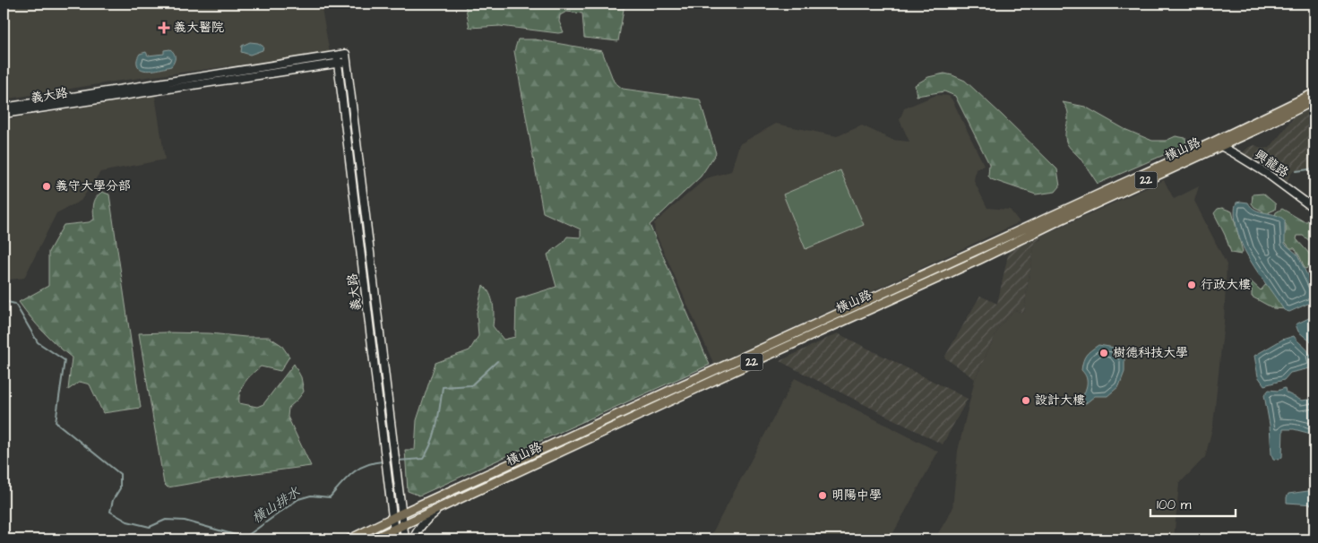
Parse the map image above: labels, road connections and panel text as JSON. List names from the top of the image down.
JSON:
{
  "streets": {
    "main road": ["橫山路", "22"],
    "street": ["義大路", "興龍路"]
  },
  "crossings": [
    ["義大路", "橫山路"],
    ["義大路", "22"],
    ["橫山路", "興龍路"],
    ["橫山路", "22"]
  ],
  "water": ["橫山排水"],
  "places": {
    "health": ["義大醫院"],
    "other": [
      "義守大學分部",
      "行政大樓",
      "樹德科技大學",
      "設計大樓",
      "明陽中學"
    ]
  },
  "scale_bar": "100 m"
}
